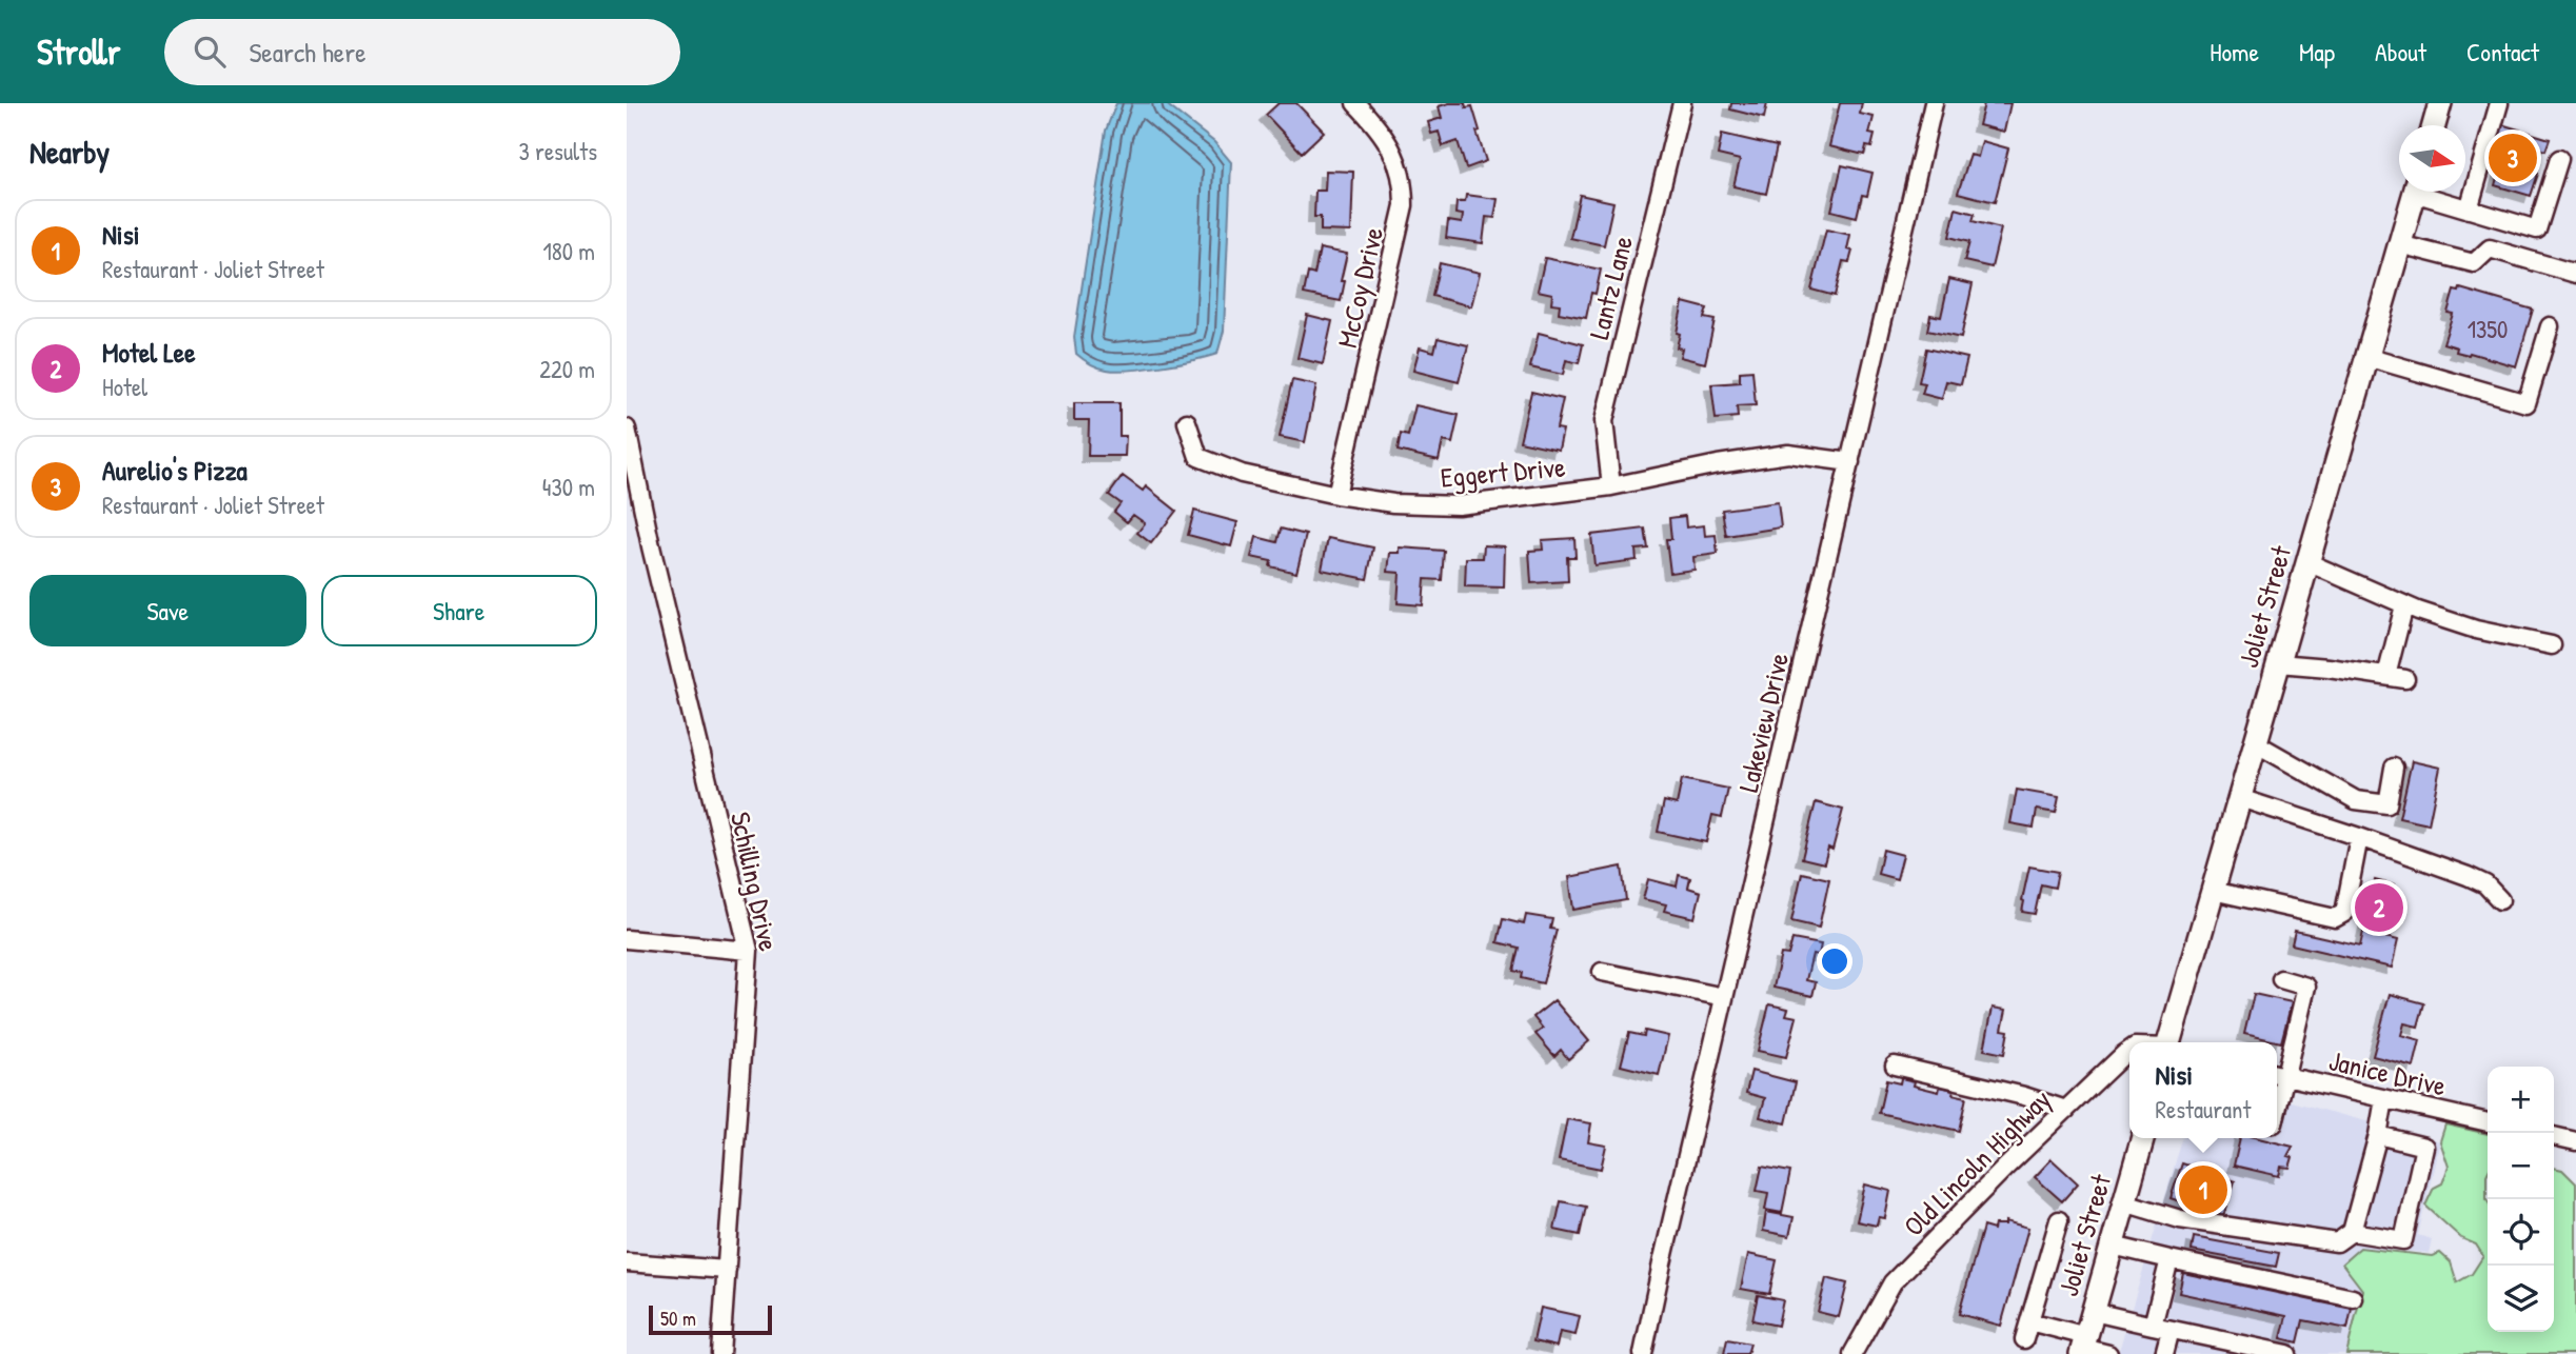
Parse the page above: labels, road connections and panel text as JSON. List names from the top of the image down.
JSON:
{
  "streets": {
    "main road": ["Joliet Street"],
    "street": [
      "McCoy Drive",
      "Lantz Lane",
      "Eggert Drive",
      "Lakeview Drive",
      "Schilling Drive",
      "Janice Drive",
      "Old Lincoln Highway"
    ]
  },
  "crossings": [
    ["McCoy Drive", "Eggert Drive"],
    ["Lantz Lane", "Eggert Drive"],
    ["Eggert Drive", "Lakeview Drive"]
  ],
  "house_numbers": ["1350"],
  "scale_bar": "50 m",
  "north": "right",
  "page": {
    "header": "Strollr",
    "search": "Search here",
    "nav": [
      "Home",
      "Map",
      "About",
      "Contact"
    ],
    "heading": ["Nearby", "3 results"],
    "pins": ["3", "2", "1"],
    "list": [
      {
        "mark": "1",
        "name": "Nisi",
        "note": "Restaurant · Joliet Street",
        "value": "180 m"
      },
      {
        "mark": "2",
        "name": "Motel Lee",
        "note": "Hotel",
        "value": "220 m"
      },
      {
        "mark": "3",
        "name": "Aurelio's Pizza",
        "note": "Restaurant · Joliet Street",
        "value": "430 m"
      }
    ],
    "buttons": ["Save", "Share"],
    "popup": ["Nisi", "Restaurant"],
    "map_buttons": ["+", "−"],
    "scale": "50 m"
  }
}
